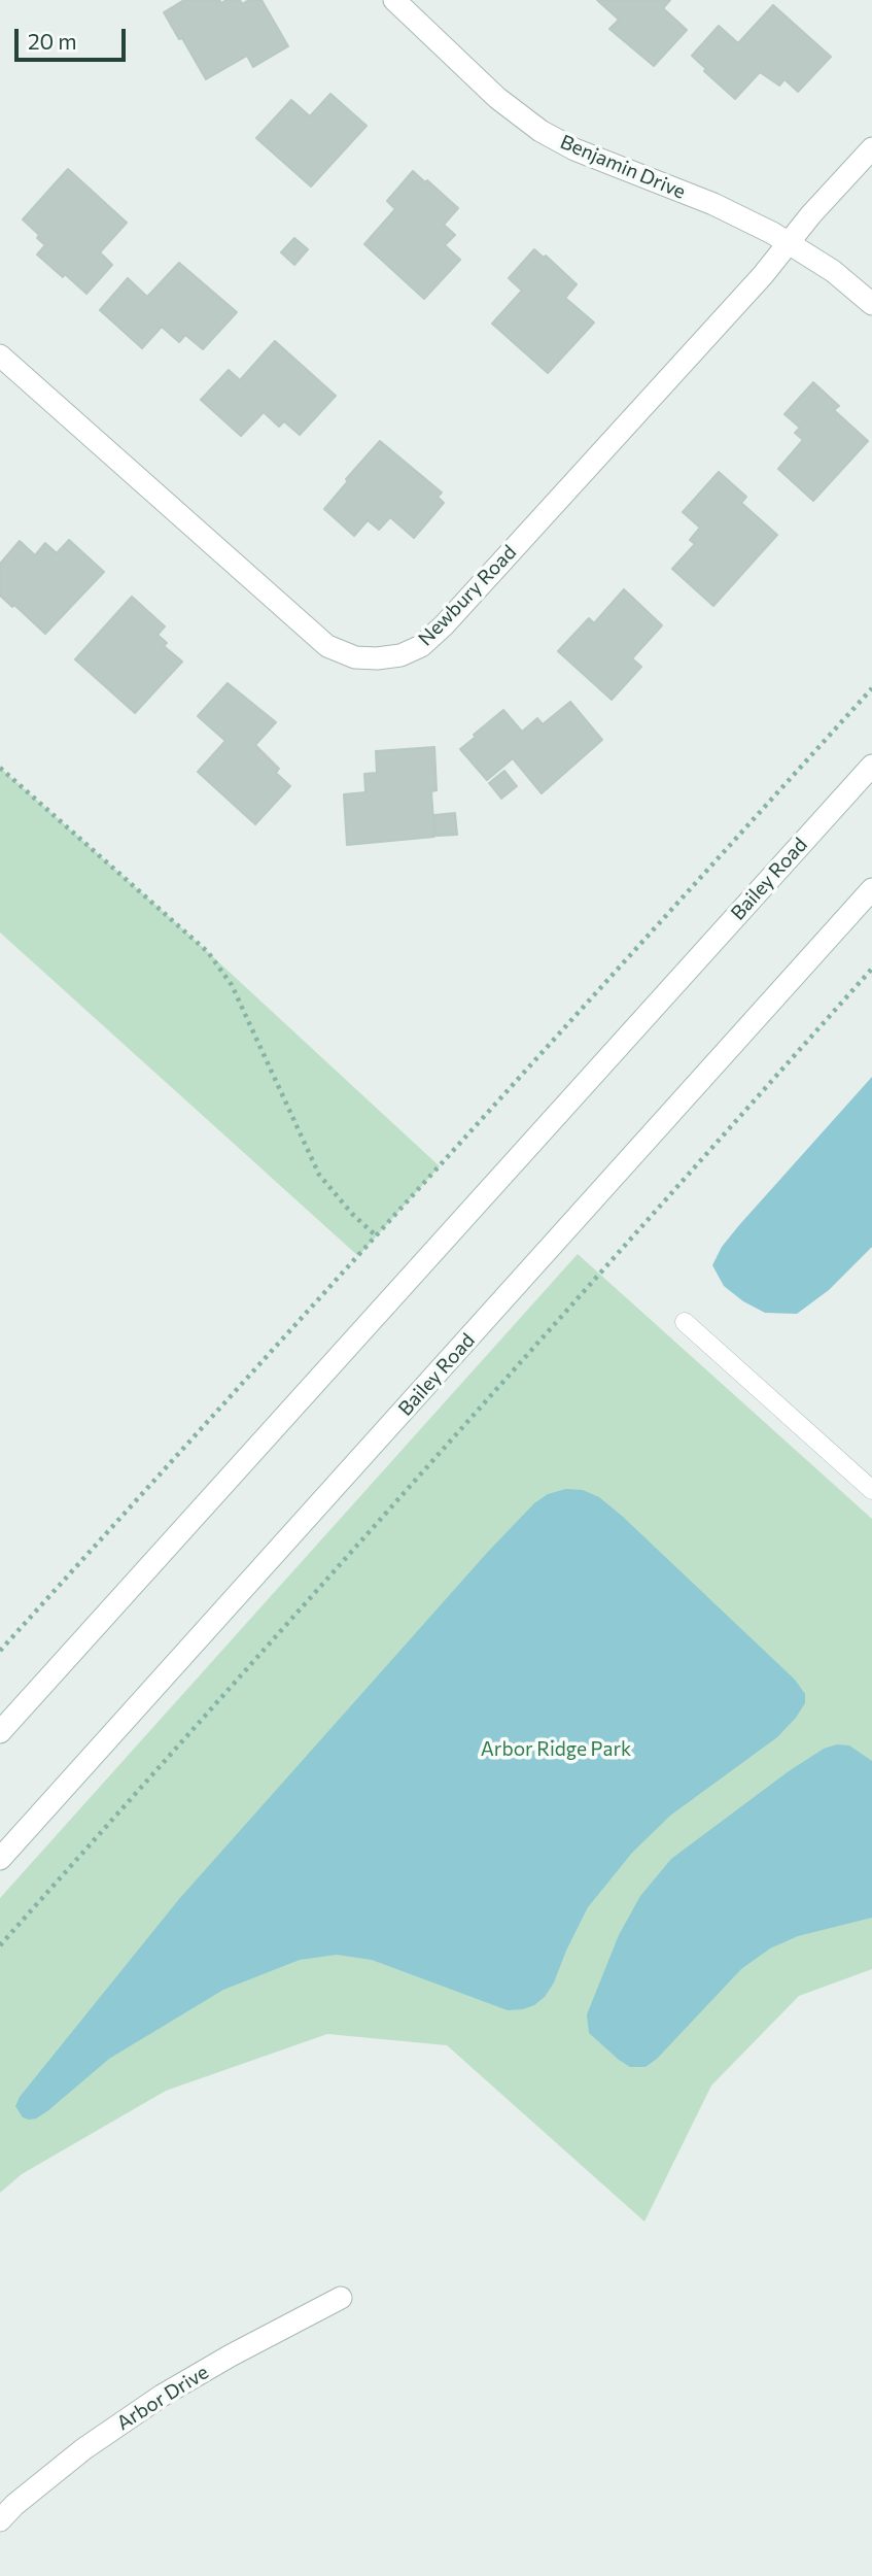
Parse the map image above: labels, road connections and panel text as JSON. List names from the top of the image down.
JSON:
{
  "streets": {
    "main road": [
      "Benjamin Drive",
      "Newbury Road",
      "Bailey Road",
      "Arbor Drive"
    ]
  },
  "crossings": [
    ["Benjamin Drive", "Newbury Road"]
  ],
  "parks": ["Arbor Ridge Park"],
  "scale_bar": "20 m"
}
